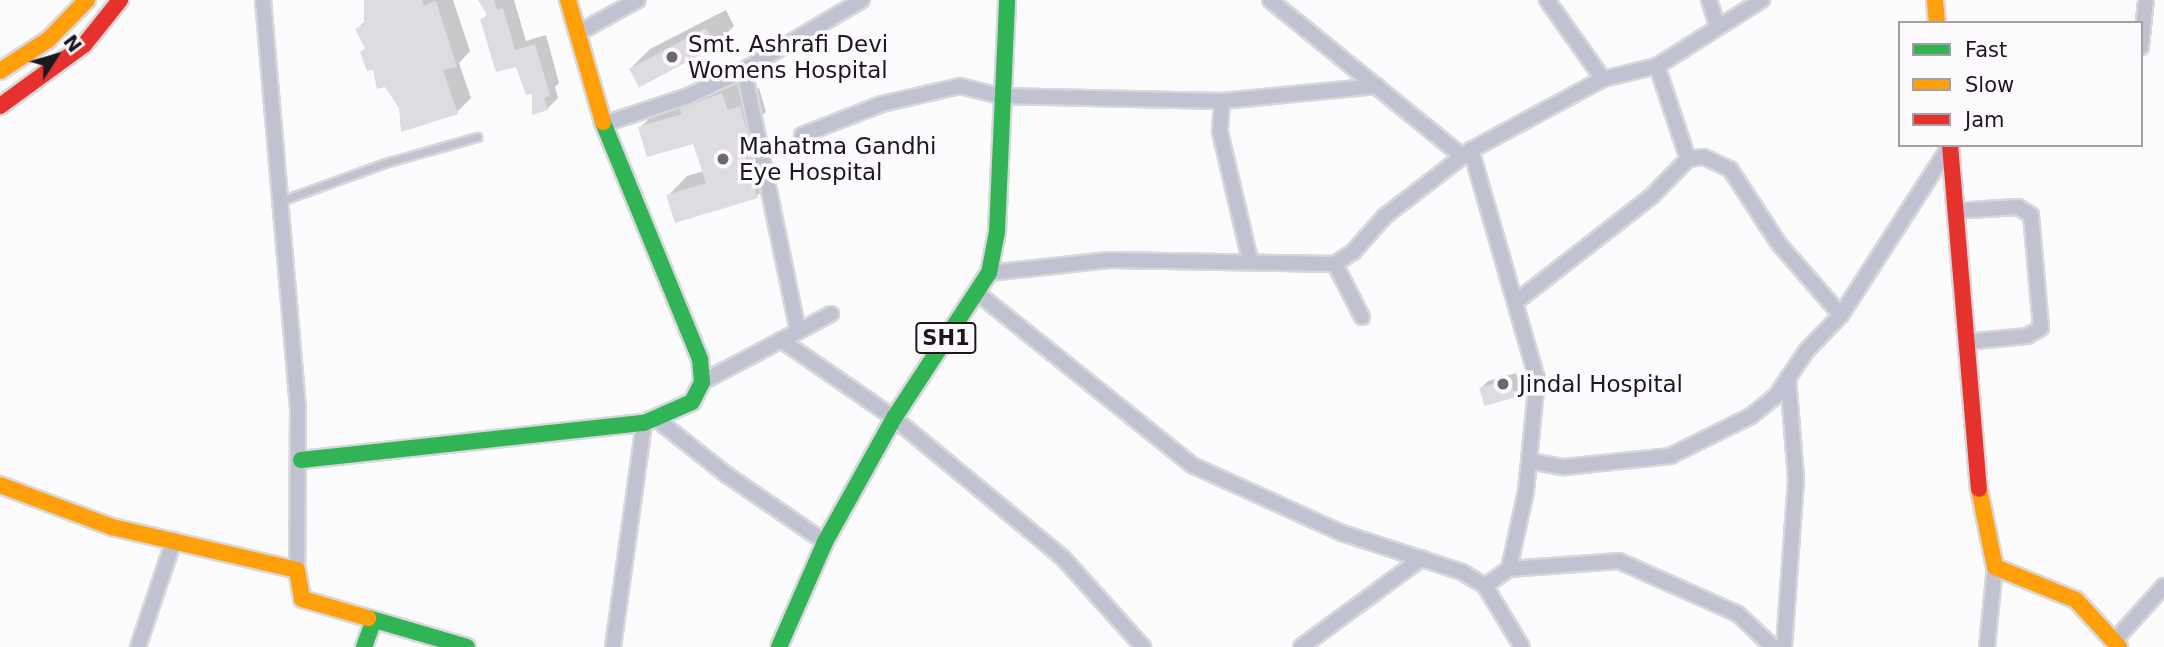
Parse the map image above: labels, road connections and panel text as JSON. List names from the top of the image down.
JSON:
{
  "streets": {
    "street": ["SH1"]
  },
  "places": ["Smt. Ashrafi Devi Womens Hospital", "Mahatma Gandhi Eye Hospital", "Jindal Hospital"],
  "legend": ["Fast", "Slow", "Jam"],
  "north": "top right"
}
